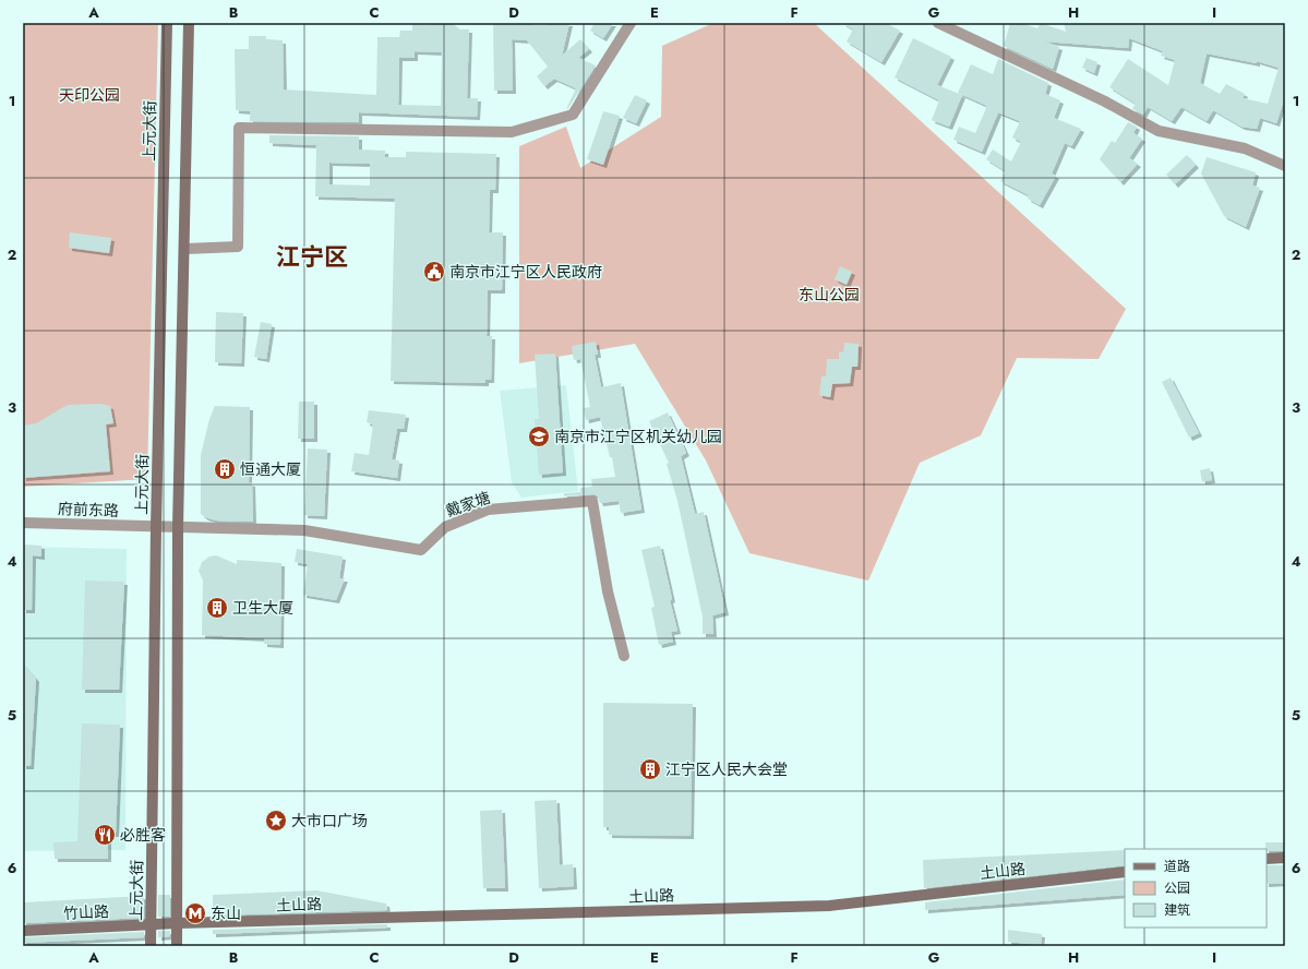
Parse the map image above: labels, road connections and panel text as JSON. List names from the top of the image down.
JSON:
{
  "streets": {
    "main road": ["上元大街", "土山路", "竹山路"],
    "street": ["戴家塘", "府前东路"]
  },
  "crossings": [
    ["上元大街", "府前东路"],
    ["上元大街", "竹山路"],
    ["戴家塘", "府前东路"],
    ["土山路", "竹山路"]
  ],
  "districts": ["江宁区"],
  "parks": ["天印公园", "东山公园"],
  "places": {
    "public building": ["南京市江宁区人民政府"],
    "school or university": ["南京市江宁区机关幼儿园"],
    "building": ["恒通大厦", "卫生大厦", "江宁区人民大会堂"],
    "place": ["大市口广场"],
    "restaurant": ["必胜客"],
    "metro station": ["东山"]
  },
  "legend": ["道路", "公园", "建筑"],
  "grid": {
    "columns": [
      "A",
      "B",
      "C",
      "D",
      "E",
      "F",
      "G",
      "H",
      "I"
    ],
    "rows": [
      "1",
      "2",
      "3",
      "4",
      "5",
      "6"
    ]
  }
}
